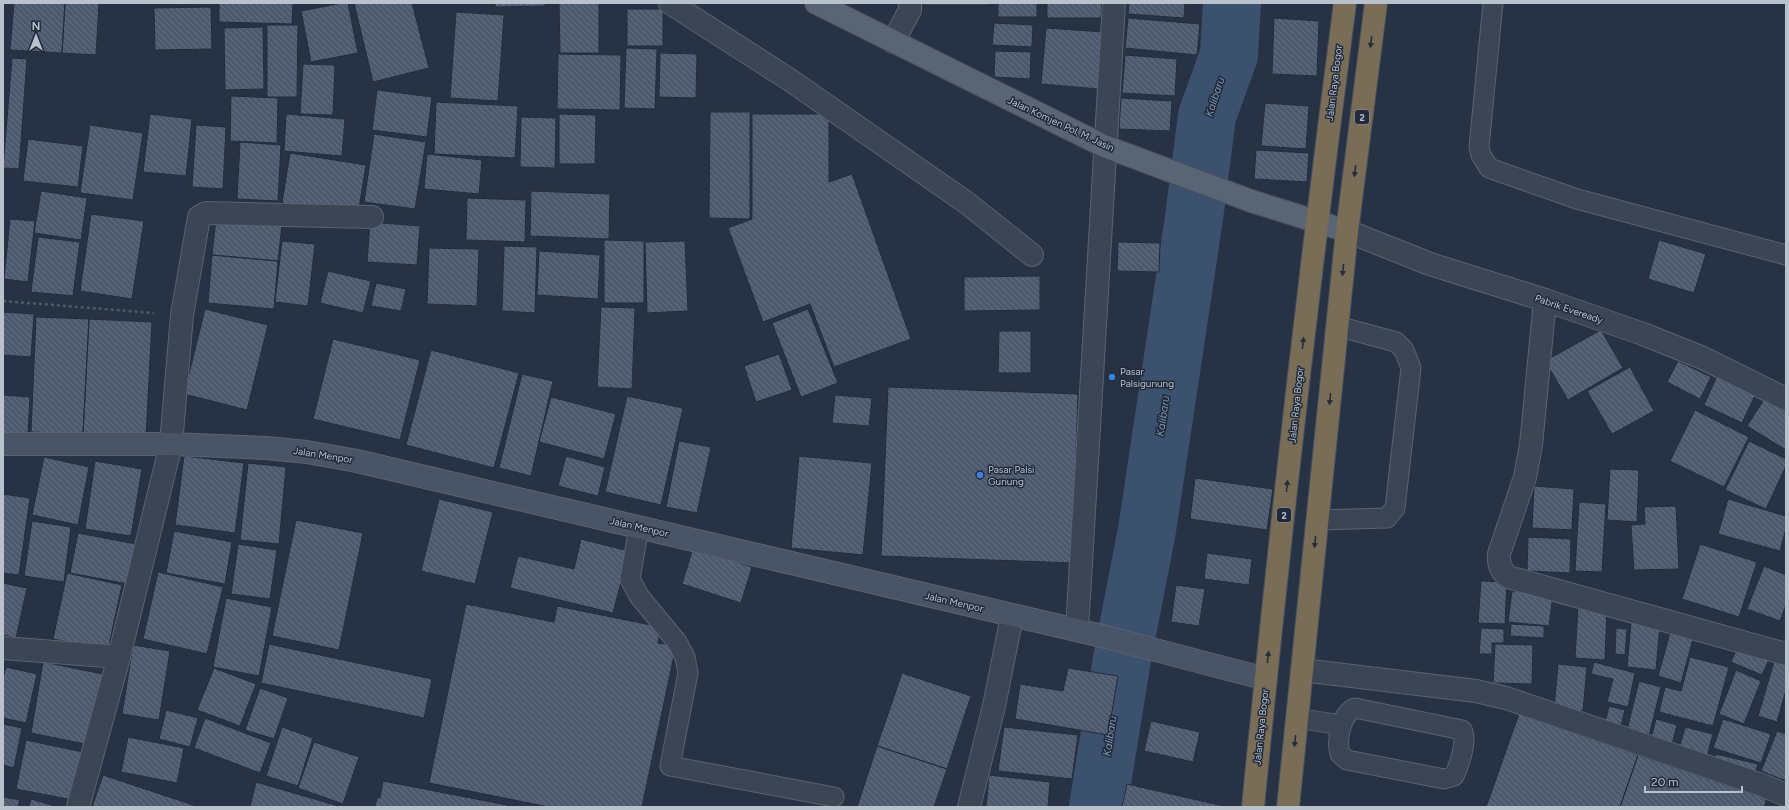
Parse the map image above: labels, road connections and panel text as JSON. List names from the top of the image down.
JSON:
{
  "streets": {
    "highway": ["Jalan Raya Bogor", "2"],
    "main road": ["Jalan Komjen Pol. M. Jasin"],
    "street": ["Pabrik Eveready", "Jalan Menpor"]
  },
  "crossings": [
    ["Jalan Raya Bogor", "Jalan Komjen Pol. M. Jasin"],
    ["Jalan Raya Bogor", "Jalan Menpor"],
    ["2", "Jalan Komjen Pol. M. Jasin"],
    ["2", "Pabrik Eveready"],
    ["Jalan Komjen Pol. M. Jasin", "Pabrik Eveready"]
  ],
  "water": ["Kalibaru"],
  "places": ["Pasar Palsigunung", "Pasar Palsi Gunung"],
  "scale_bar": "20 m",
  "north": "top"
}
